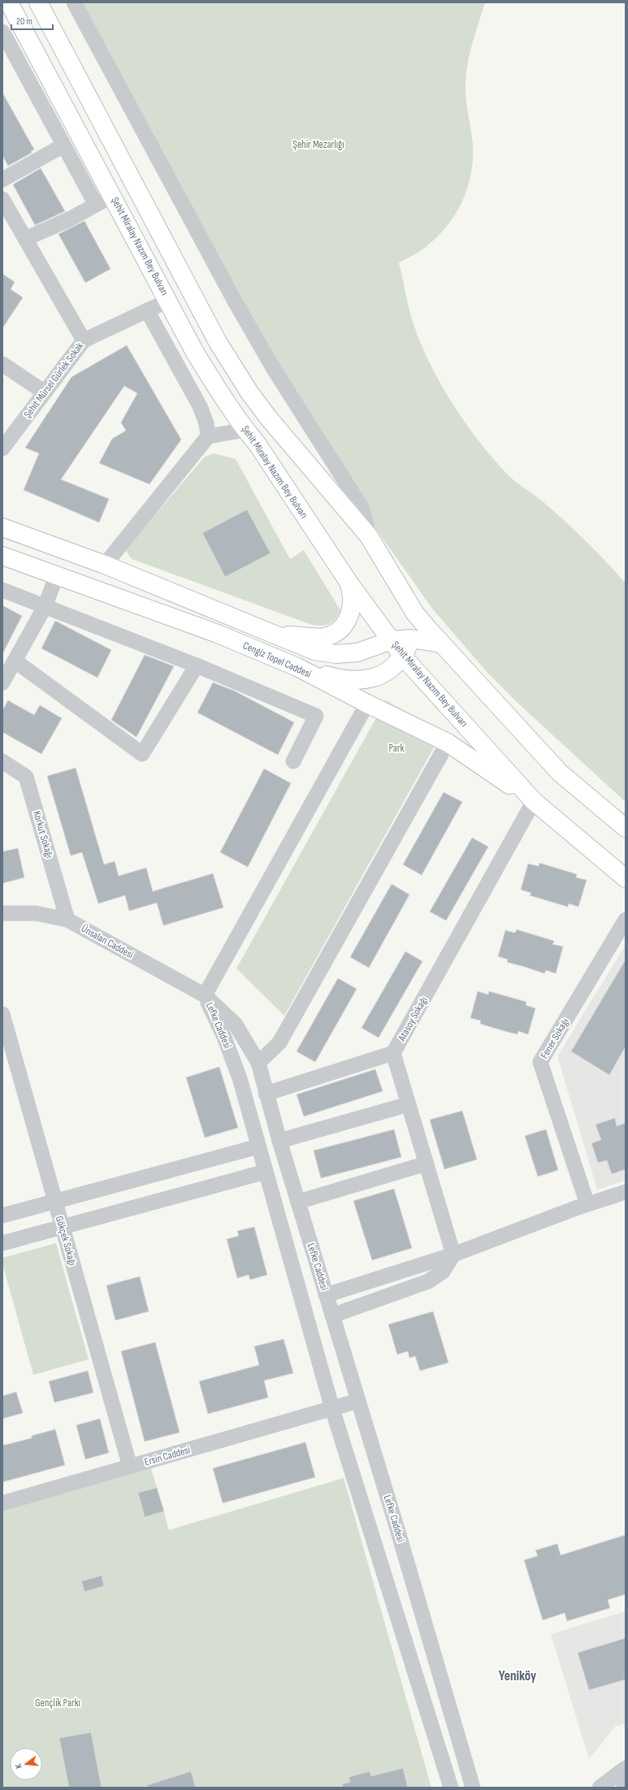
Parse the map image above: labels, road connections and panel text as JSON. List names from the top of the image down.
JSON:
{
  "streets": {
    "main road": ["Şehit Miralay Nazım Bey Bulvarı", "Cengiz Topel Caddesi"],
    "street": [
      "Şehit Mürsel Gürlek Sokak",
      "Korkut Sokağı",
      "Ünsalan Caddesi",
      "Atasoy Sokağı",
      "Lefke Caddesi",
      "Fener Sokağı",
      "Gökçek Sokağı",
      "Ersin Caddesi"
    ]
  },
  "crossings": [
    ["Şehit Miralay Nazım Bey Bulvarı", "Şehit Mürsel Gürlek Sokak"],
    ["Şehit Miralay Nazım Bey Bulvarı", "Cengiz Topel Caddesi"],
    ["Şehit Miralay Nazım Bey Bulvarı", "Atasoy Sokağı"],
    ["Cengiz Topel Caddesi", "Atasoy Sokağı"],
    ["Korkut Sokağı", "Ünsalan Caddesi"],
    ["Ünsalan Caddesi", "Lefke Caddesi"],
    ["Lefke Caddesi", "Ersin Caddesi"],
    ["Gökçek Sokağı", "Ersin Caddesi"]
  ],
  "districts": ["Yeniköy"],
  "parks": ["Şehir Mezarlığı", "Park", "Gençlik Parkı"],
  "scale_bar": "20 m",
  "north": "left"
}
